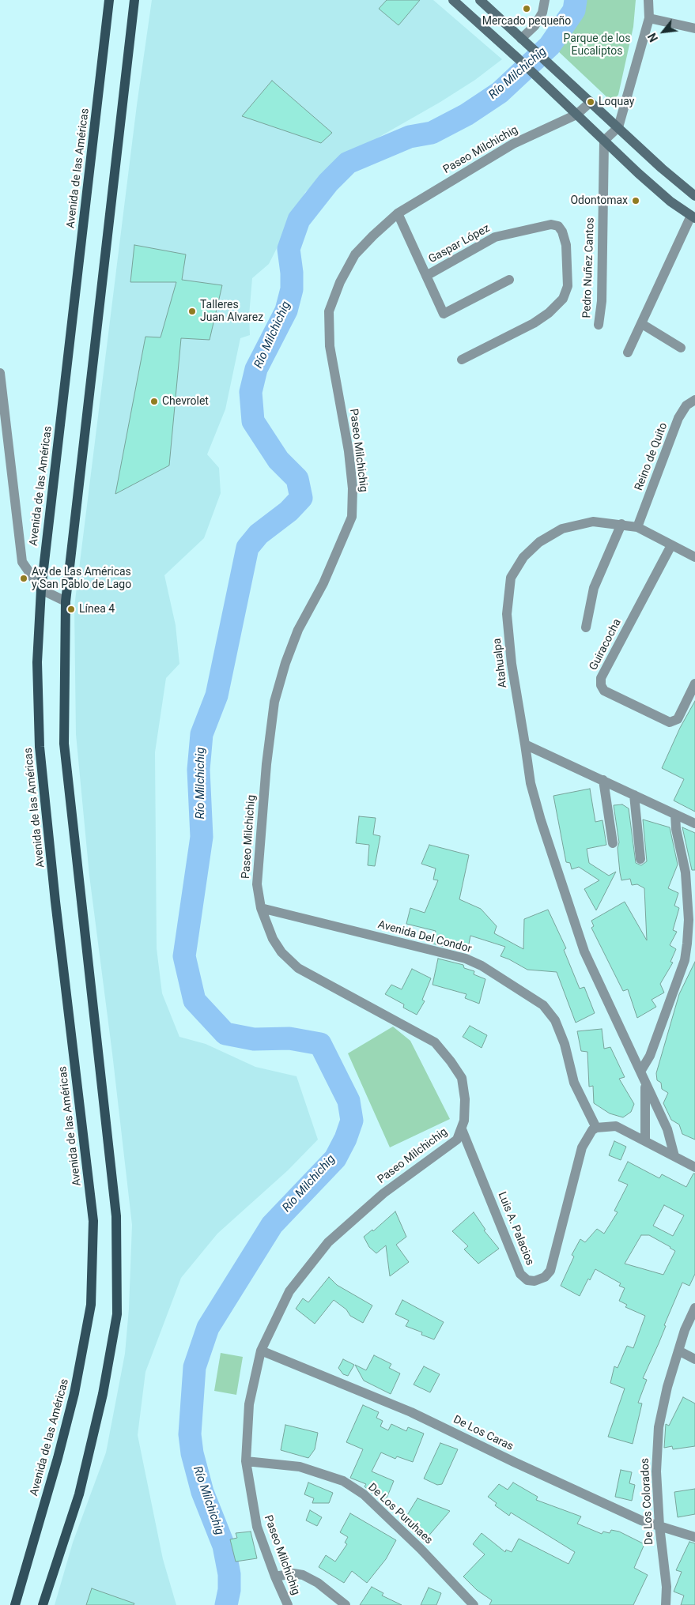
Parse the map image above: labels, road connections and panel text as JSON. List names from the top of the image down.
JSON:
{
  "streets": {
    "main road": ["Avenida de las Américas"],
    "street": [
      "Paseo Milchichig",
      "Gaspar López",
      "Pedro Nuñez Cantos",
      "Reino de Quito",
      "Guiracocha",
      "Atahualpa",
      "Avenida Del Condor",
      "Luis A. Palacios",
      "De Los Caras",
      "De Los Colorados",
      "De Los Puruhaes"
    ]
  },
  "crossings": [
    ["Paseo Milchichig", "Avenida Del Condor"],
    ["Paseo Milchichig", "Luis A. Palacios"],
    ["Paseo Milchichig", "De Los Caras"],
    ["Paseo Milchichig", "De Los Puruhaes"],
    ["Reino de Quito", "Atahualpa"],
    ["Guiracocha", "Atahualpa"],
    ["Avenida Del Condor", "Luis A. Palacios"],
    ["De Los Caras", "De Los Colorados"]
  ],
  "water": ["Río Milchichig"],
  "parks": ["Parque de los Eucaliptos"],
  "places": [
    "Mercado pequeño",
    "Loquay",
    "Odontomax",
    "Talleres Juan Alvarez",
    "Chevrolet",
    "Av. de Las Américas y San Pablo de Lago",
    "Línea 4"
  ],
  "north": "bottom left"
}
